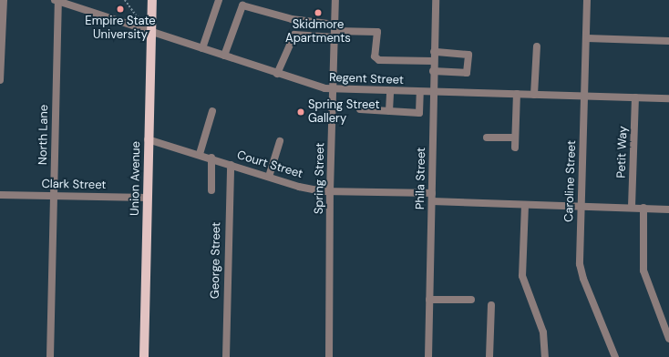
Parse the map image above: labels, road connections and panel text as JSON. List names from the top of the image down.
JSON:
{
  "streets": {
    "main road": ["Union Avenue"],
    "street": [
      "Regent Street",
      "North Lane",
      "Petit Way",
      "Court Street",
      "Spring Street",
      "Phila Street",
      "Caroline Street",
      "Clark Street",
      "George Street"
    ]
  },
  "crossings": [
    ["Regent Street", "North Lane"],
    ["Regent Street", "Petit Way"],
    ["Regent Street", "Union Avenue"],
    ["Regent Street", "Spring Street"],
    ["Regent Street", "Phila Street"],
    ["Regent Street", "Caroline Street"],
    ["North Lane", "Clark Street"],
    ["Court Street", "Union Avenue"],
    ["Court Street", "Spring Street"],
    ["Court Street", "Phila Street"],
    ["Court Street", "George Street"],
    ["Union Avenue", "Clark Street"]
  ],
  "places": ["Empire State University", "Skidmore Apartments", "Spring Street Gallery"]
}
